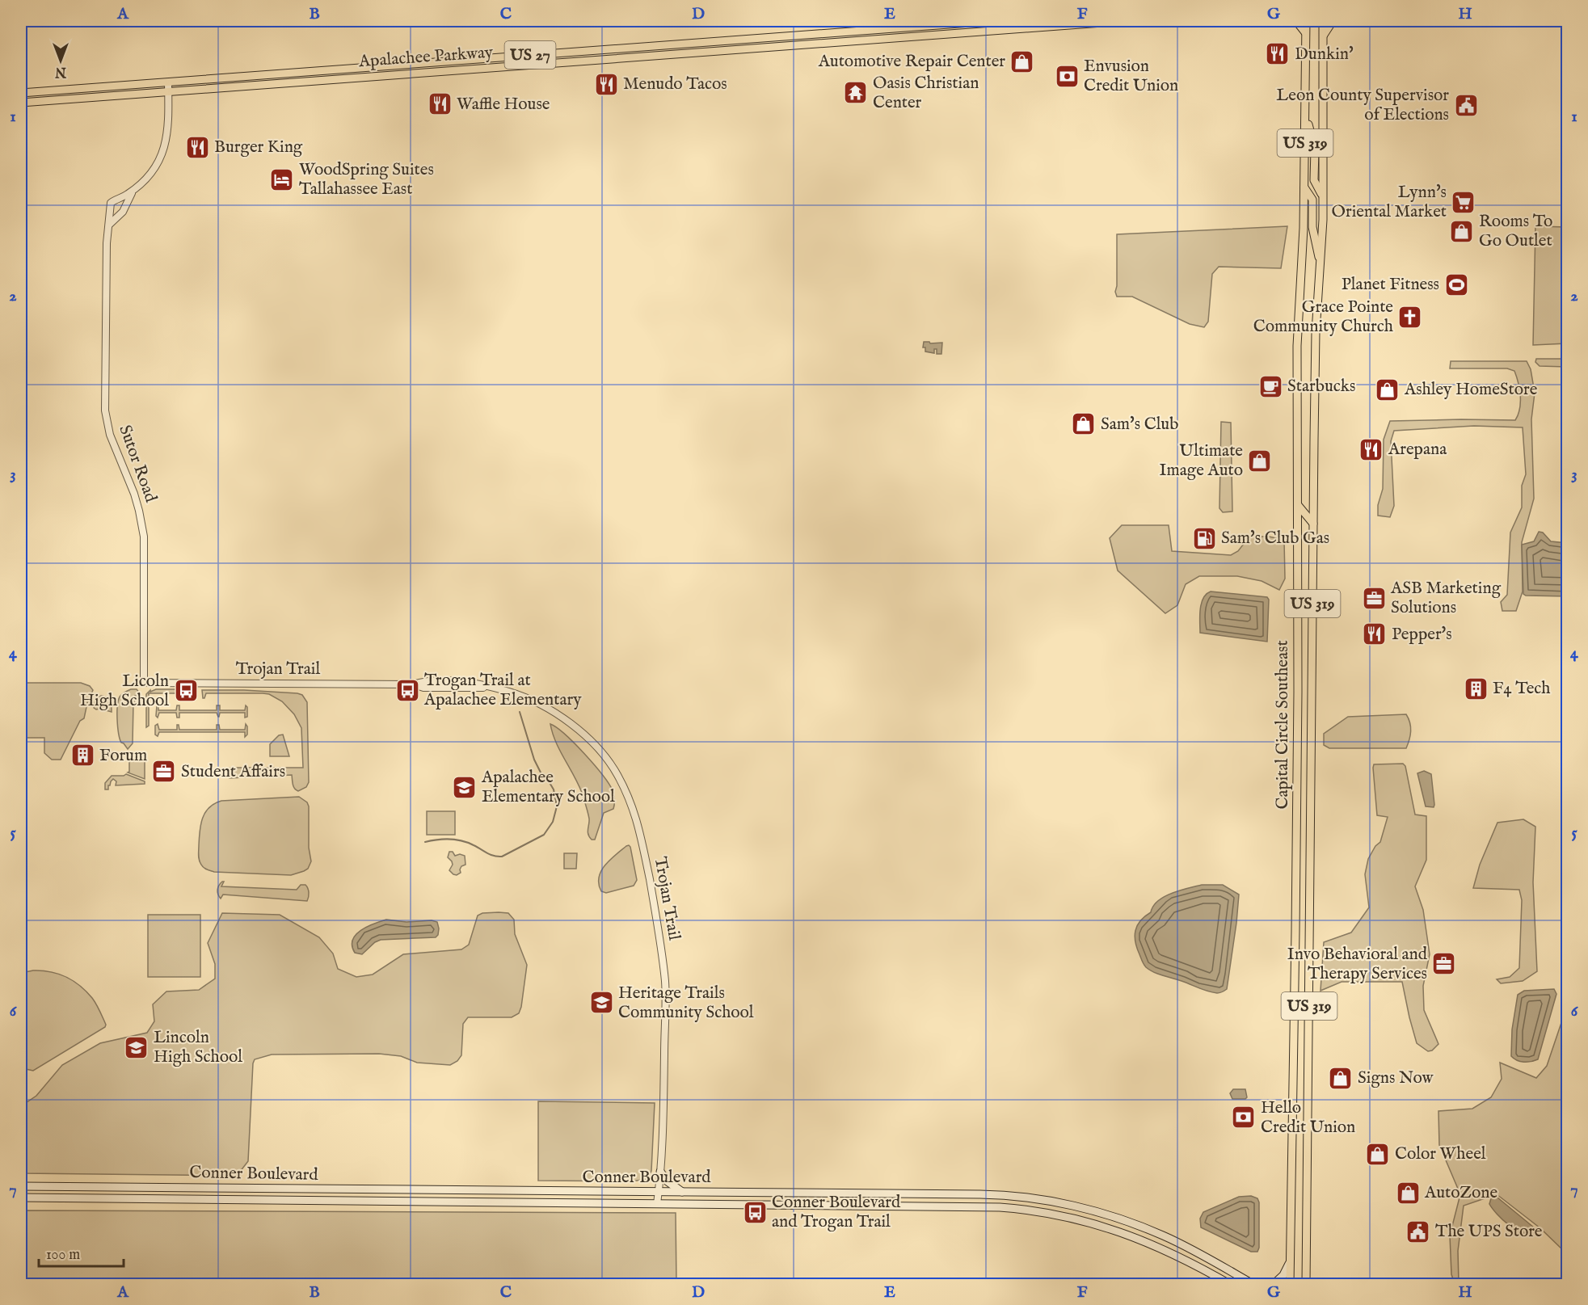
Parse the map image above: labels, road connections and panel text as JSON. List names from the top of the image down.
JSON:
{
  "streets": {
    "main road": [
      "US 27",
      "Apalachee Parkway",
      "US 319",
      "Capital Circle Southeast",
      "Conner Boulevard"
    ],
    "street": ["Sutor Road", "Trojan Trail"]
  },
  "crossings": [
    ["Sutor Road", "Trojan Trail"],
    ["Trojan Trail", "Conner Boulevard"]
  ],
  "places": {
    "restaurant": [
      "Dunkin'",
      "Menudo Tacos",
      "Waffle House",
      "Burger King",
      "Arepana",
      "Pepper's"
    ],
    "shop": [
      "Automotive Repair Center",
      "Rooms To Go Outlet",
      "Ashley HomeStore",
      "Sam's Club",
      "Ultimate Image Auto",
      "Signs Now",
      "Color Wheel",
      "AutoZone"
    ],
    "bank": ["Envusion Credit Union", "Hello Credit Union"],
    "temple": ["Oasis Christian Center"],
    "public building": ["Leon County Supervisor of Elections", "The UPS Store"],
    "hotel": ["WoodSpring Suites Tallahassee East"],
    "supermarket": ["Lynn's Oriental Market"],
    "sports": ["Planet Fitness"],
    "church": ["Grace Pointe Community Church"],
    "cafe": ["Starbucks"],
    "fuel station": ["Sam's Club Gas"],
    "office": ["ASB Marketing Solutions", "Student Affairs", "Invo Behavioral and Therapy Services"],
    "building": ["F4 Tech", "Forum"],
    "bus stop": ["Trogan Trail at Apalachee Elementary", "Licoln High School", "Conner Boulevard and Trogan Trail"],
    "school or university": ["Apalachee Elementary School", "Heritage Trails Community School", "Lincoln High School"]
  },
  "scale_bar": "100 m",
  "north": "bottom",
  "grid": {
    "columns": [
      "A",
      "B",
      "C",
      "D",
      "E",
      "F",
      "G",
      "H"
    ],
    "rows": [
      "1",
      "2",
      "3",
      "4",
      "5",
      "6",
      "7"
    ]
  }
}
